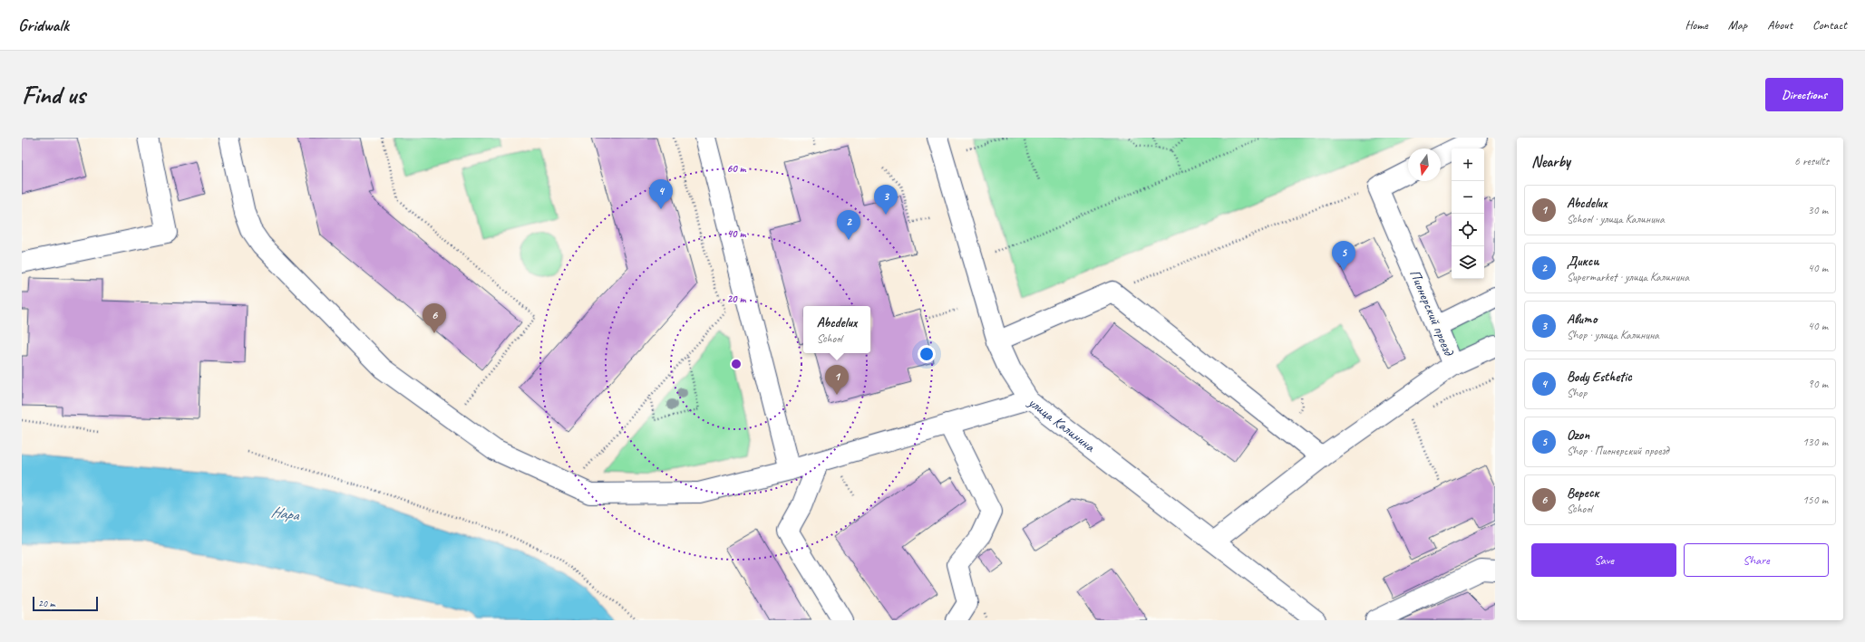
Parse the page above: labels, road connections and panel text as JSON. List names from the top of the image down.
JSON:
{
  "streets": {
    "street": ["Пионерский проезд", "улица Калинина"]
  },
  "crossings": [
    ["Пионерский проезд", "улица Калинина"]
  ],
  "water": ["Нара"],
  "scale_bar": "20 m",
  "north": "bottom",
  "page": {
    "header": "Gridwalk",
    "nav": [
      "Home",
      "Map",
      "About",
      "Contact"
    ],
    "buttons": [
      "Directions",
      ["Save", "Share"]
    ],
    "title": "Find us",
    "heading": ["Nearby", "6 results"],
    "map_buttons": ["+", "−"],
    "pins": [
      "4",
      "3",
      "2",
      "5",
      "6",
      "1"
    ],
    "list": [
      {
        "mark": "1",
        "name": "Abcdelux",
        "note": "School · улица Калинина",
        "value": "30 m"
      },
      {
        "mark": "2",
        "name": "Дикси",
        "note": "Supermarket · улица Калинина",
        "value": "40 m"
      },
      {
        "mark": "3",
        "name": "Авито",
        "note": "Shop · улица Калинина",
        "value": "40 m"
      },
      {
        "mark": "4",
        "name": "Body Esthetic",
        "note": "Shop",
        "value": "90 m"
      },
      {
        "mark": "5",
        "name": "Ozon",
        "note": "Shop · Пионерский проезд",
        "value": "130 m"
      },
      {
        "mark": "6",
        "name": "Вереcк",
        "note": "School",
        "value": "150 m"
      }
    ],
    "popup": ["Abcdelux", "School"],
    "scale": "20 m"
  },
  "rings": ["60 m", "40 m", "20 m"]
}
